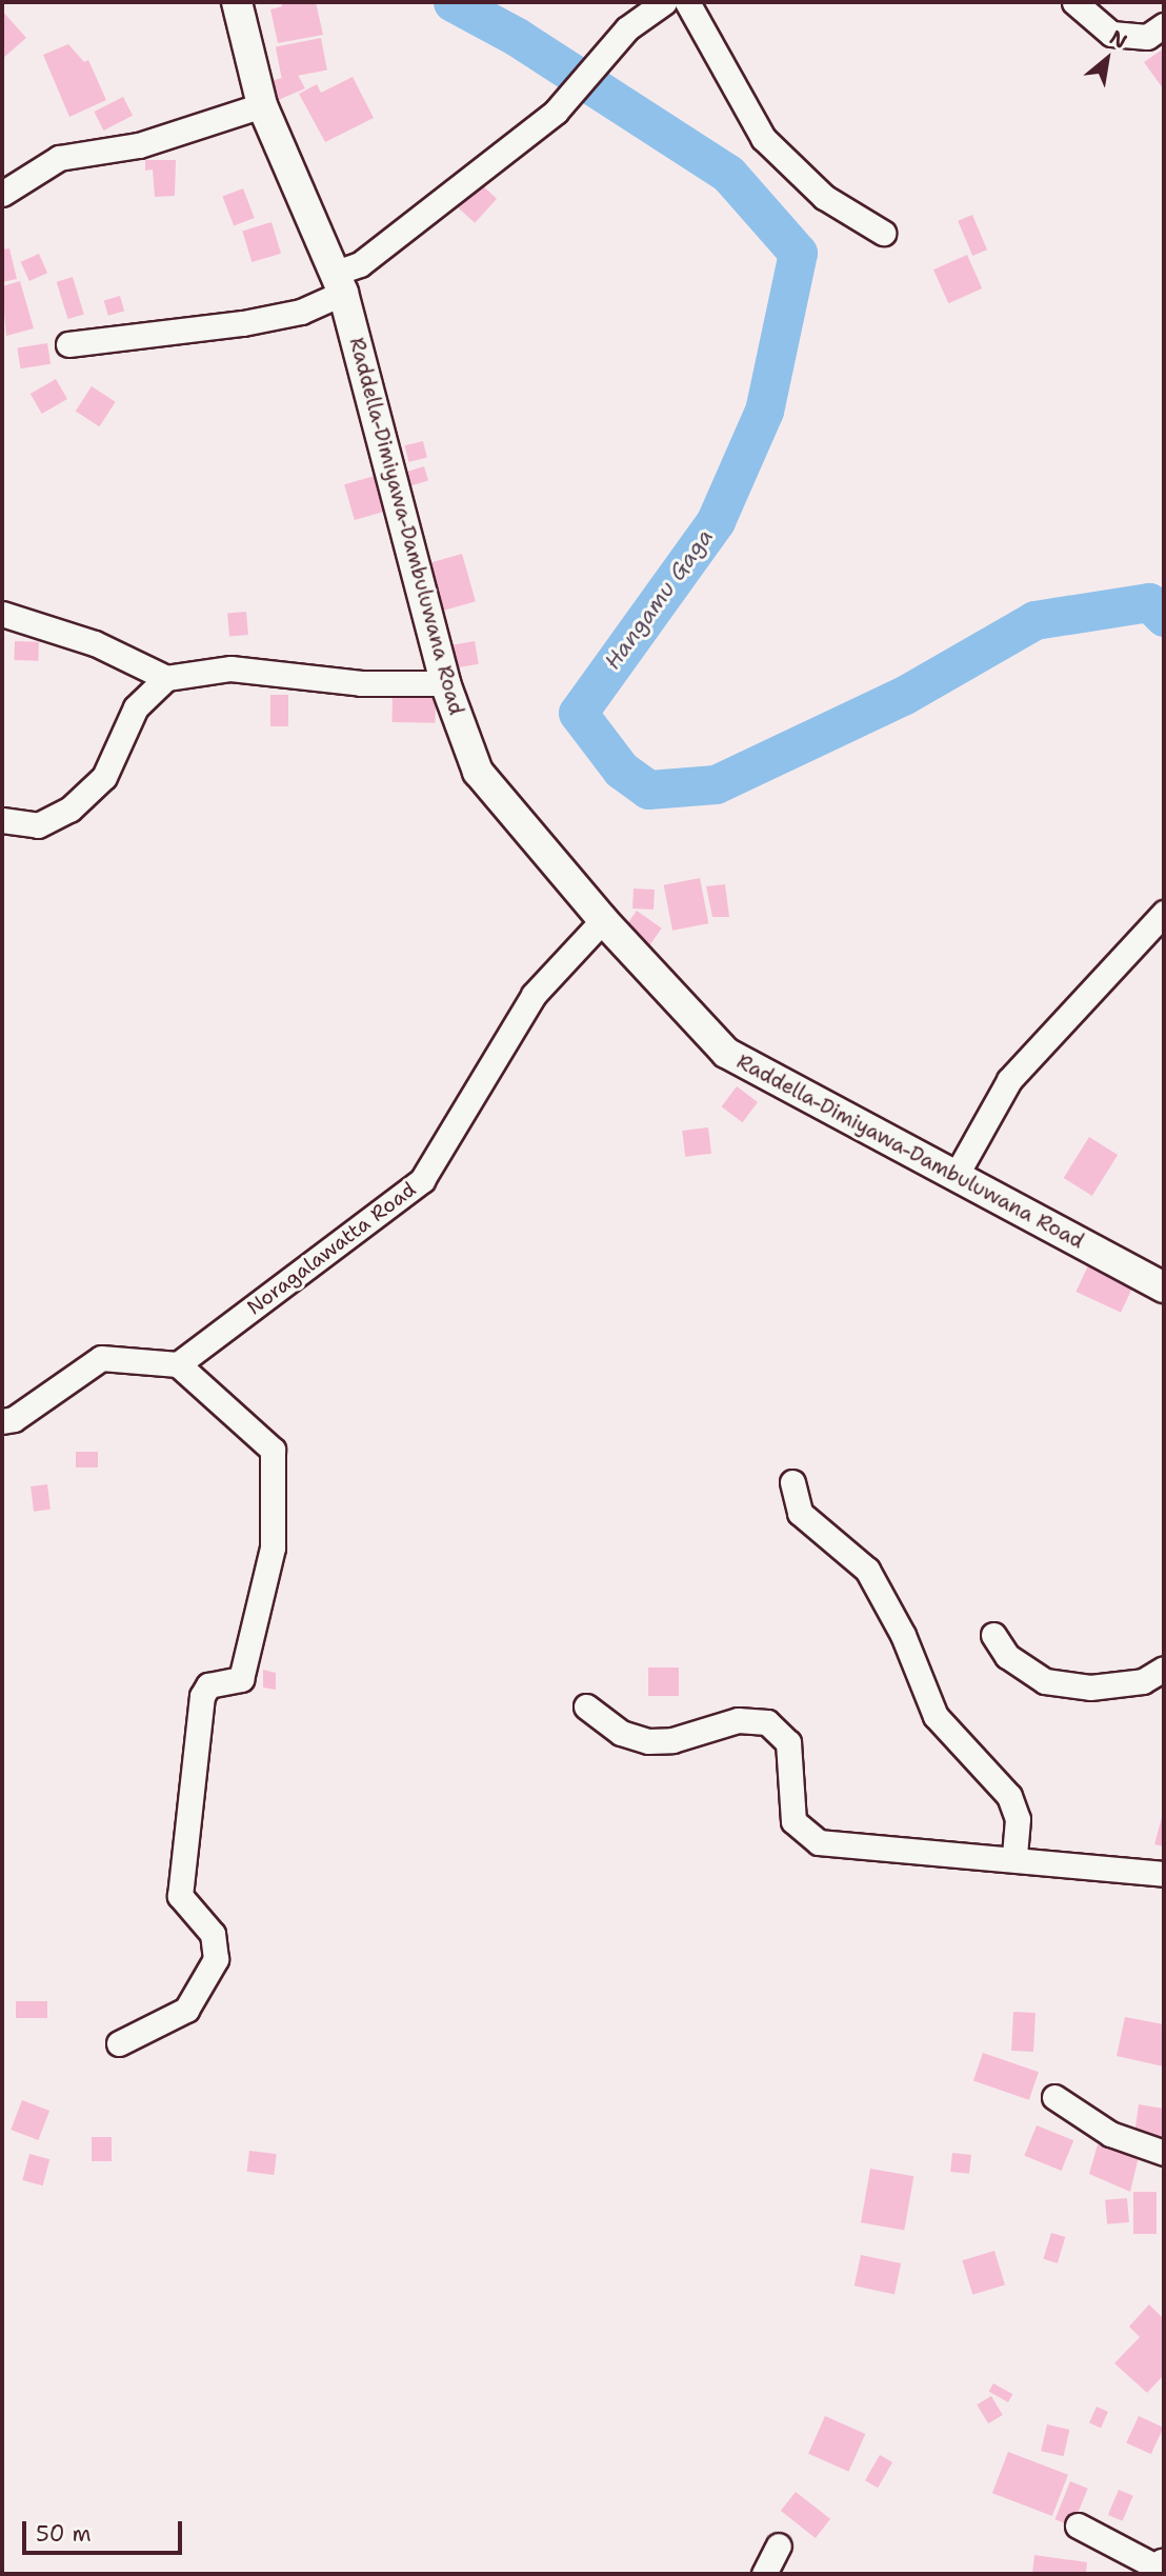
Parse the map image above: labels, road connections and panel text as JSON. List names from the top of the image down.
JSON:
{
  "streets": {
    "street": ["Raddella-Dimiyawa-Dambuluwana Road", "Noragalawatta Road"]
  },
  "crossings": [
    ["Raddella-Dimiyawa-Dambuluwana Road", "Noragalawatta Road"]
  ],
  "water": ["Hangamu Gaga"],
  "scale_bar": "50 m",
  "north": "top right"
}
